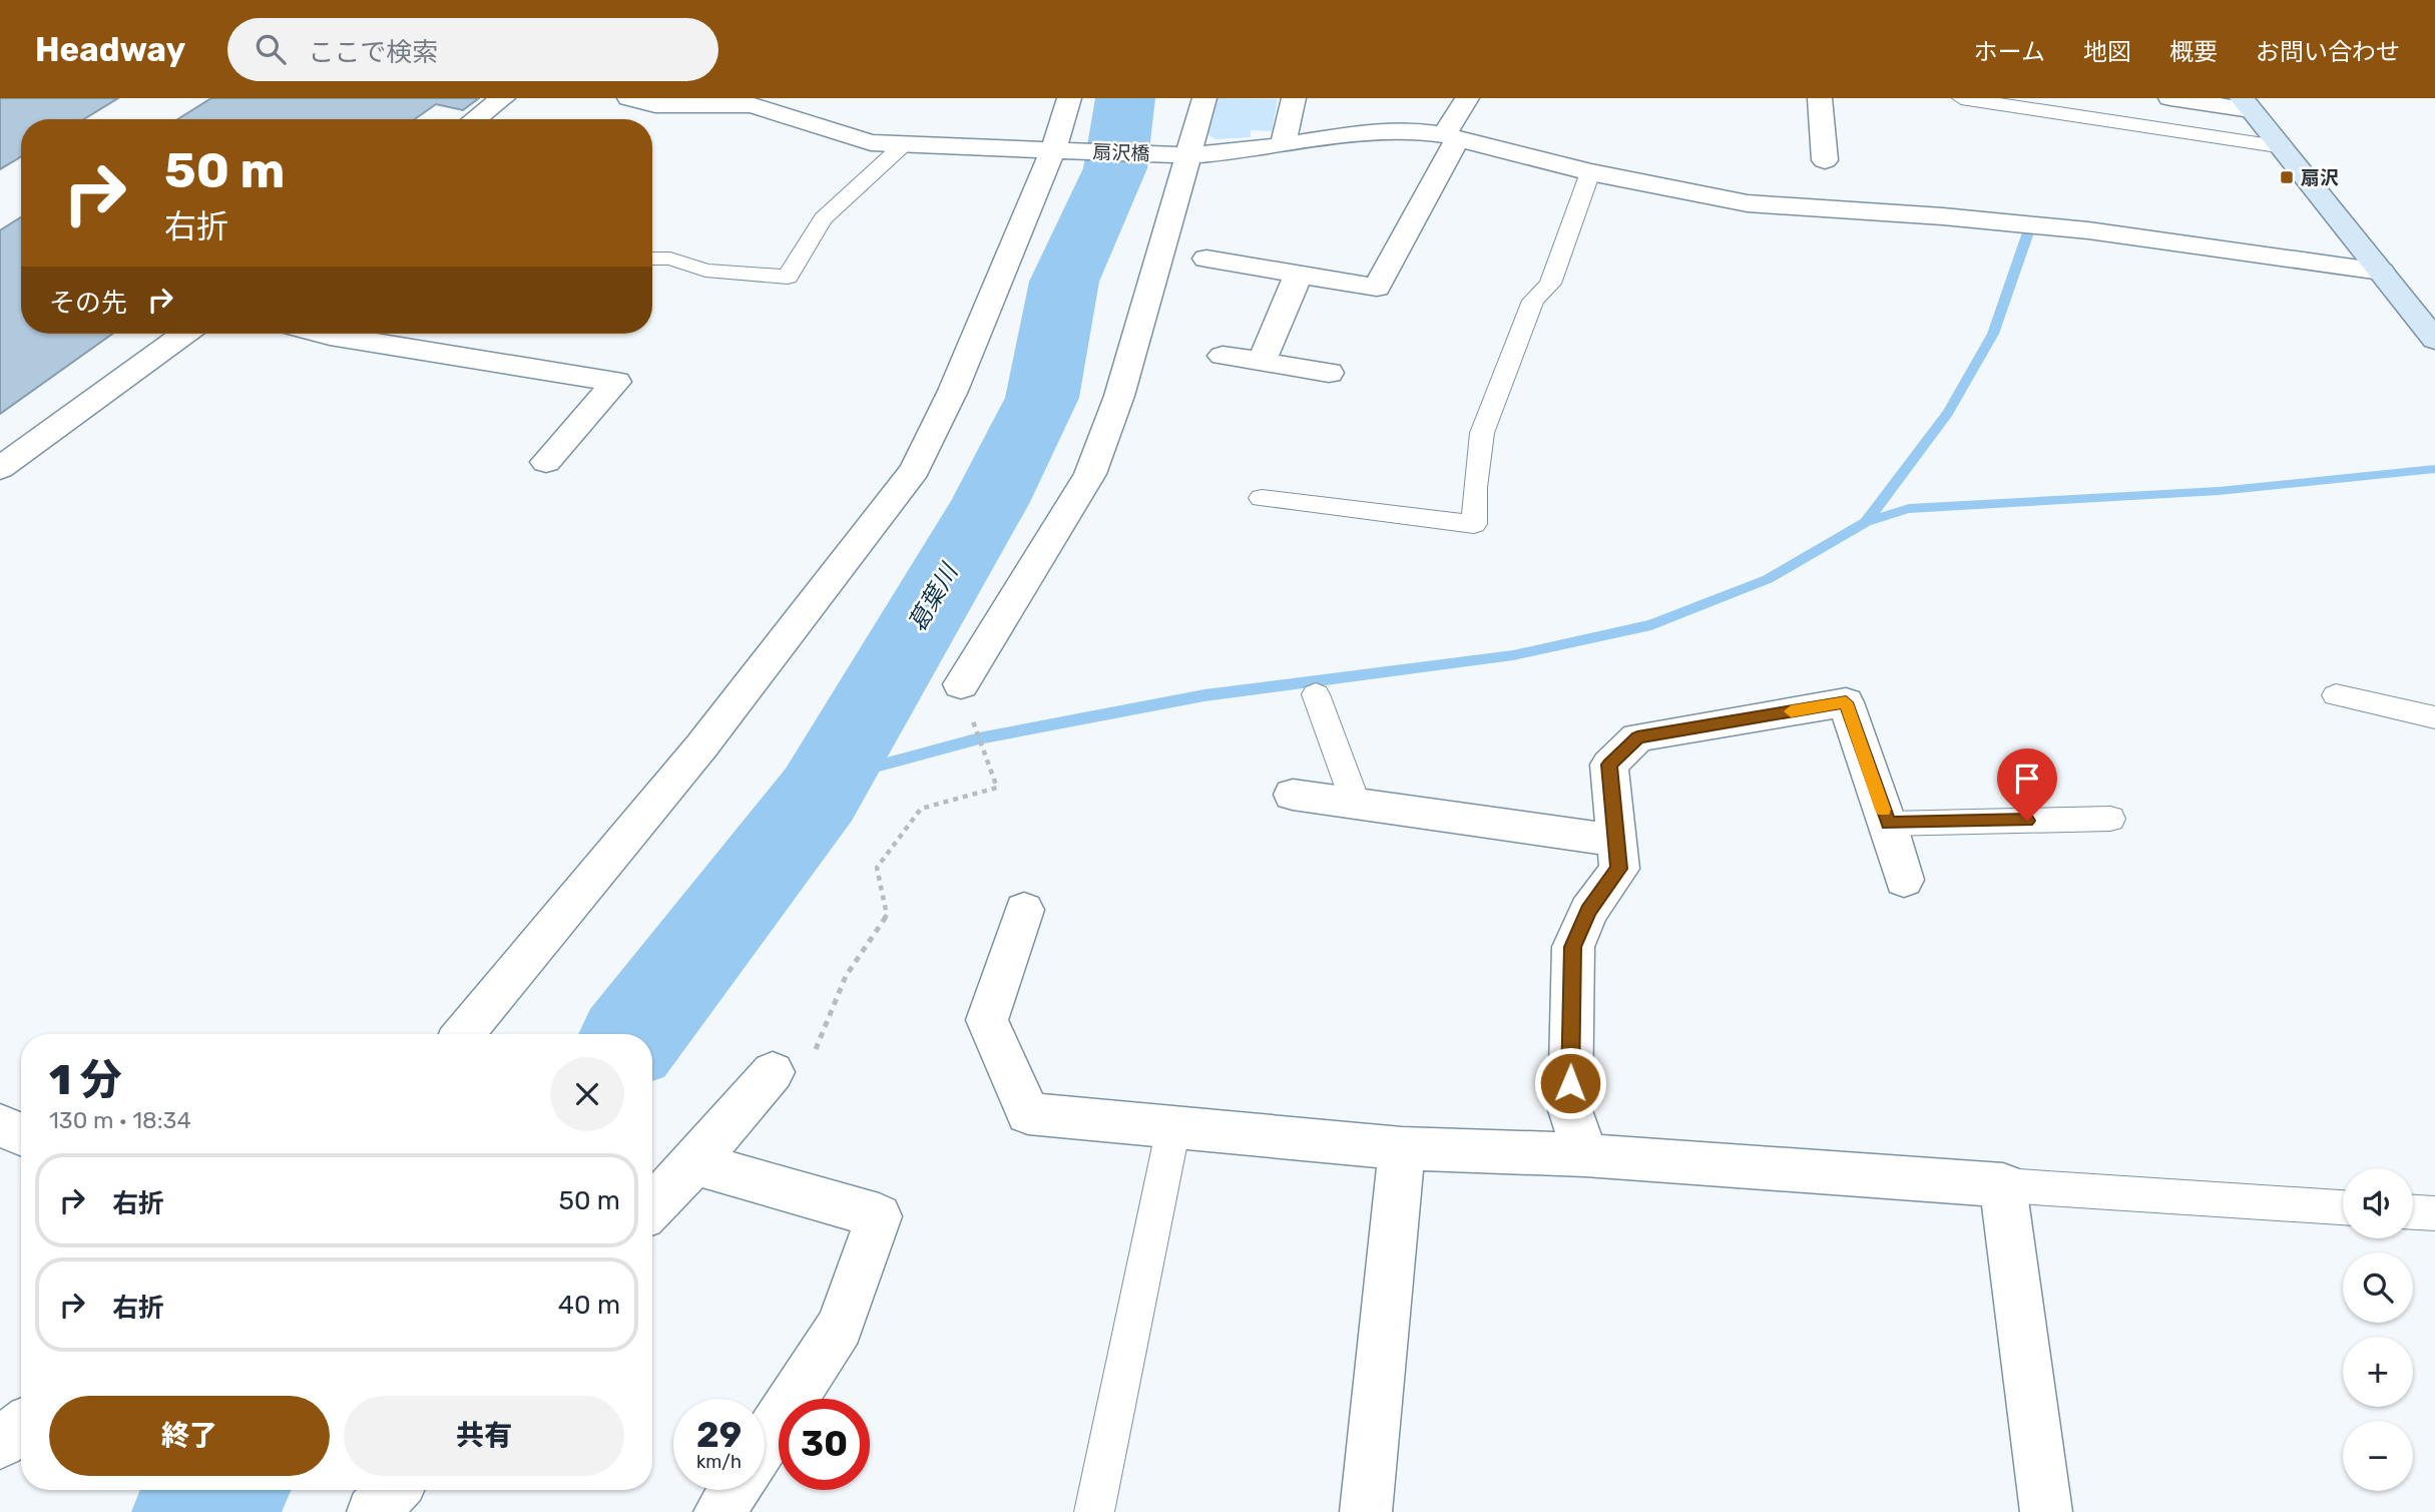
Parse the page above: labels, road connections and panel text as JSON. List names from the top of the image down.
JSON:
{
  "streets": {
    "street": ["扇沢橋"]
  },
  "water": ["葛葉川"],
  "places": {
    "transit": ["扇沢"]
  },
  "page": {
    "header": "Headway",
    "search": "ここで検索",
    "nav": [
      "ホーム",
      "地図",
      "概要",
      "お問い合わせ"
    ],
    "turn": ["50 m", "右折"],
    "then": "その先",
    "heading": ["1 分", "130 m · 18:34"],
    "list": [
      {
        "name": "右折",
        "value": "50 m"
      },
      {
        "name": "右折",
        "value": "40 m"
      }
    ],
    "map_buttons": ["+", "−"],
    "buttons": ["終了", "共有"],
    "speed": "29 km/h",
    "limit": "30"
  }
}
